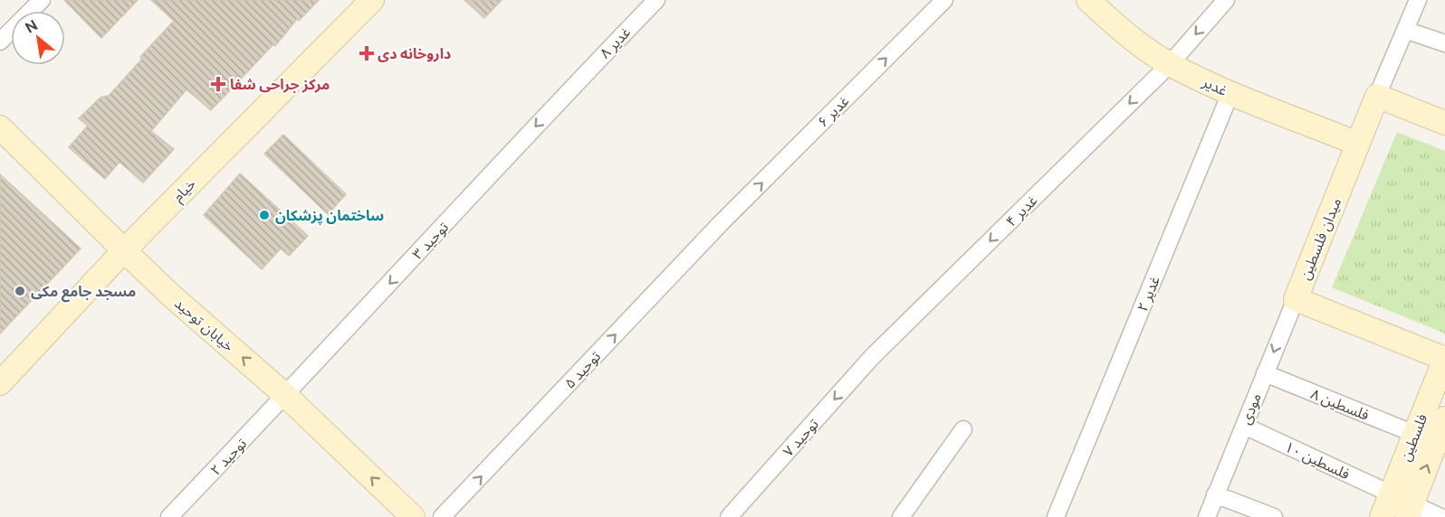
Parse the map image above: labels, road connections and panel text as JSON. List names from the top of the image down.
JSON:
{
  "streets": {
    "street": [
      "غدیر ۸",
      "غدیر",
      "غدیر ۶",
      "خیام",
      "غدیر ۴",
      "میدان فلسطین",
      "توحید ۳",
      "غدیر ۲",
      "خیابان توحید",
      "توحید ۵",
      "فلسطین ۸",
      "مودی",
      "توحید ۷",
      "فلسطین",
      "توحید ۲",
      "فلسطین ۱۰"
    ]
  },
  "crossings": [
    ["غدیر ۸", "توحید ۳"],
    ["غدیر", "غدیر ۴"],
    ["غدیر", "میدان فلسطین"],
    ["غدیر", "غدیر ۲"],
    ["غدیر ۶", "توحید ۵"],
    ["خیام", "خیابان توحید"],
    ["غدیر ۴", "توحید ۷"],
    ["میدان فلسطین", "مودی"],
    ["میدان فلسطین", "فلسطین"],
    ["توحید ۳", "خیابان توحید"],
    ["توحید ۳", "توحید ۲"],
    ["خیابان توحید", "توحید ۲"],
    ["فلسطین ۸", "مودی"],
    ["فلسطین ۸", "فلسطین"],
    ["مودی", "فلسطین ۱۰"],
    ["فلسطین", "فلسطین ۱۰"]
  ],
  "one_way": [
    "غدیر ۶",
    "غدیر ۴",
    "توحید ۳",
    "خیابان توحید",
    "توحید ۵"
  ],
  "places": {
    "health": ["داروخانه دی", "مرکز جراحی شفا"],
    "other": ["ساختمان پزشکان", "مسجد جامع مکی"]
  },
  "north": "top left"
}
